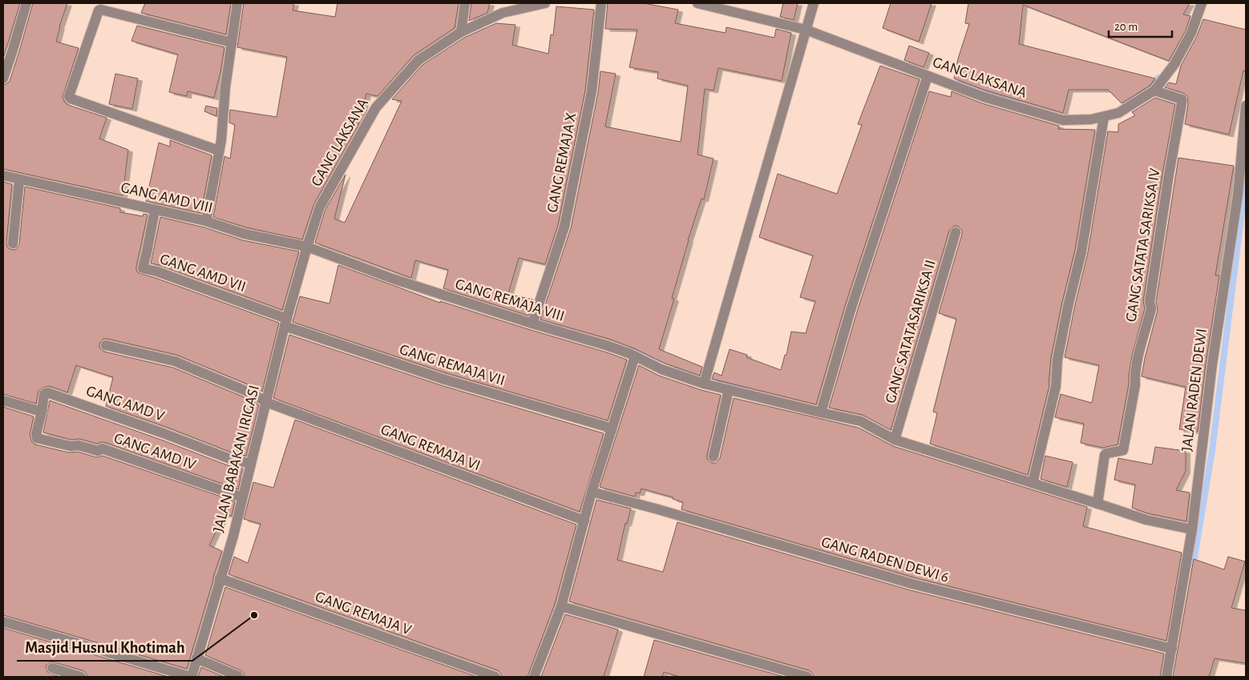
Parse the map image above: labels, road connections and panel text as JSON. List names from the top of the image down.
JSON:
{
  "streets": {
    "street": [
      "GANG LAKSANA",
      "GANG REMAJA X",
      "GANG AMD VIII",
      "GANG SATATA SARIKSA IV",
      "GANG AMD VII",
      "GANG REMAJA VIII",
      "GANG SATATASARIKSA II",
      "GANG REMAJA VII",
      "JALAN RADEN DEWI",
      "GANG AMD V",
      "GANG REMAJA VI",
      "GANG AMD IV",
      "JALAN BABAKAN IRIGASI",
      "GANG RADEN DEWI 6",
      "GANG REMAJA V"
    ]
  },
  "crossings": [
    ["GANG LAKSANA", "GANG AMD VIII"],
    ["GANG LAKSANA", "GANG SATATA SARIKSA IV"],
    ["GANG LAKSANA", "GANG REMAJA VIII"],
    ["GANG LAKSANA", "JALAN BABAKAN IRIGASI"],
    ["GANG REMAJA X", "GANG REMAJA VIII"],
    ["GANG AMD VIII", "GANG AMD VII"],
    ["GANG AMD VIII", "GANG REMAJA VIII"],
    ["GANG AMD VIII", "JALAN BABAKAN IRIGASI"],
    ["GANG SATATA SARIKSA IV", "GANG REMAJA VIII"],
    ["GANG AMD VII", "GANG REMAJA VII"],
    ["GANG AMD VII", "JALAN BABAKAN IRIGASI"],
    ["GANG REMAJA VIII", "GANG SATATASARIKSA II"],
    ["GANG REMAJA VIII", "JALAN RADEN DEWI"],
    ["GANG REMAJA VIII", "JALAN BABAKAN IRIGASI"],
    ["GANG REMAJA VII", "JALAN BABAKAN IRIGASI"],
    ["JALAN RADEN DEWI", "GANG RADEN DEWI 6"],
    ["GANG AMD V", "GANG AMD IV"],
    ["GANG AMD V", "JALAN BABAKAN IRIGASI"],
    ["GANG REMAJA VI", "JALAN BABAKAN IRIGASI"],
    ["GANG AMD IV", "JALAN BABAKAN IRIGASI"],
    ["JALAN BABAKAN IRIGASI", "GANG REMAJA V"]
  ],
  "places": ["Masjid Husnul Khotimah"],
  "scale_bar": "20 m"
}
